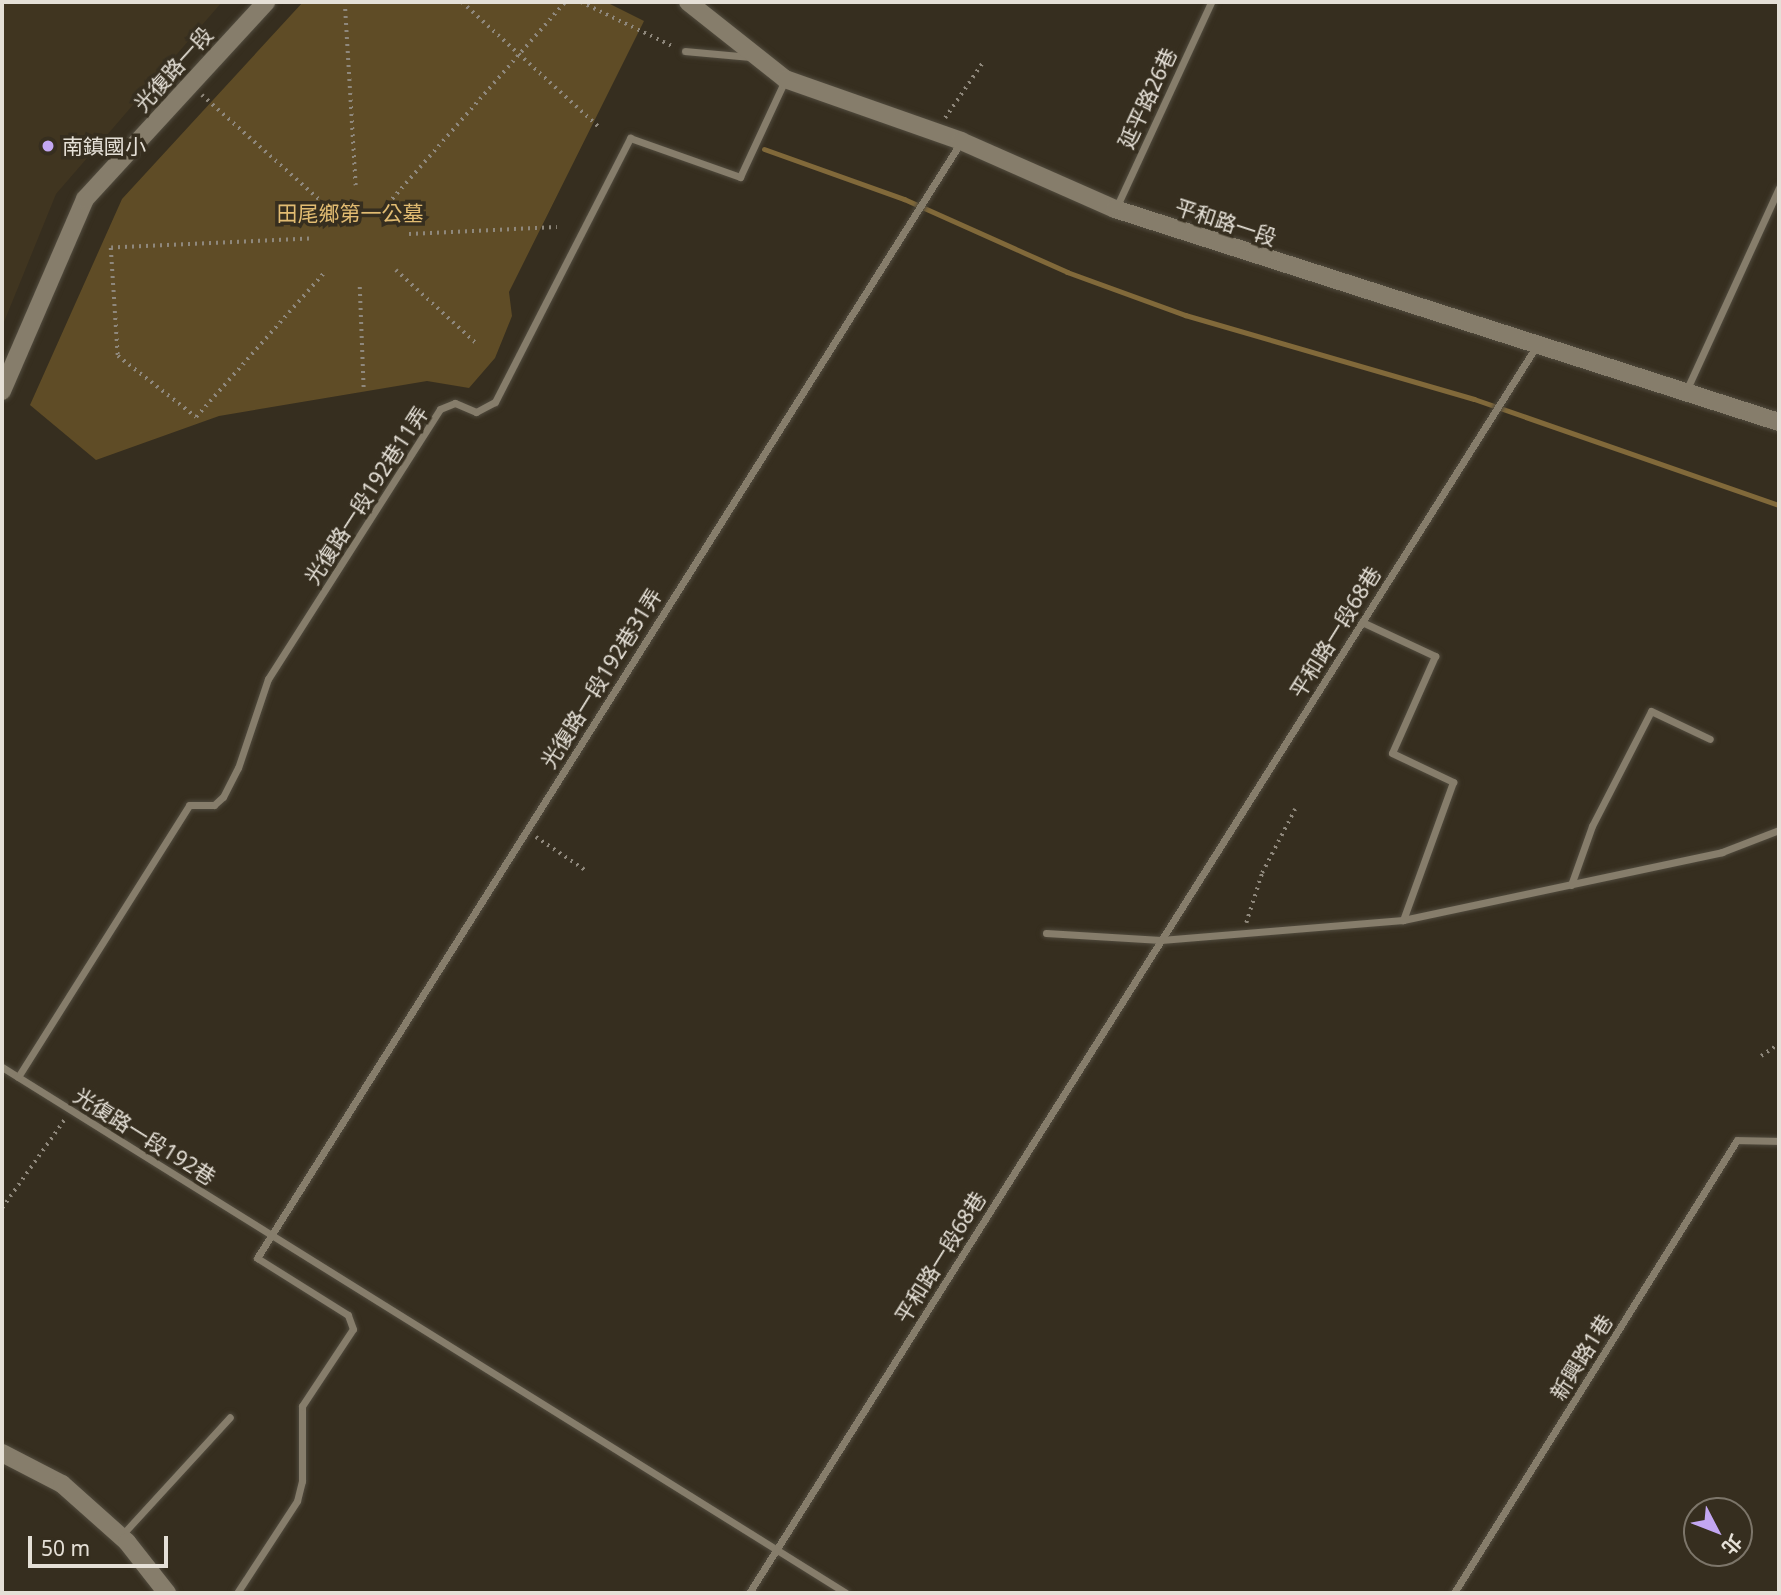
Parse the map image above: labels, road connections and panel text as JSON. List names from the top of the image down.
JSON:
{
  "streets": {
    "street": ["光復路一段", "平和路一段"],
    "lane": [
      "延平路26巷",
      "光復路一段192巷11弄",
      "平和路一段68巷",
      "光復路一段192巷31弄",
      "光復路一段192巷",
      "新興路1巷"
    ]
  },
  "crossings": [
    ["延平路26巷", "平和路一段"],
    ["平和路一段", "光復路一段192巷11弄"],
    ["平和路一段", "平和路一段68巷"],
    ["平和路一段", "光復路一段192巷31弄"],
    ["光復路一段192巷11弄", "光復路一段192巷"],
    ["平和路一段68巷", "光復路一段192巷"],
    ["光復路一段192巷31弄", "光復路一段192巷"]
  ],
  "parks": ["田尾鄉第一公墓"],
  "places": ["南鎮國小"],
  "scale_bar": "50 m",
  "north": "bottom right"
}
